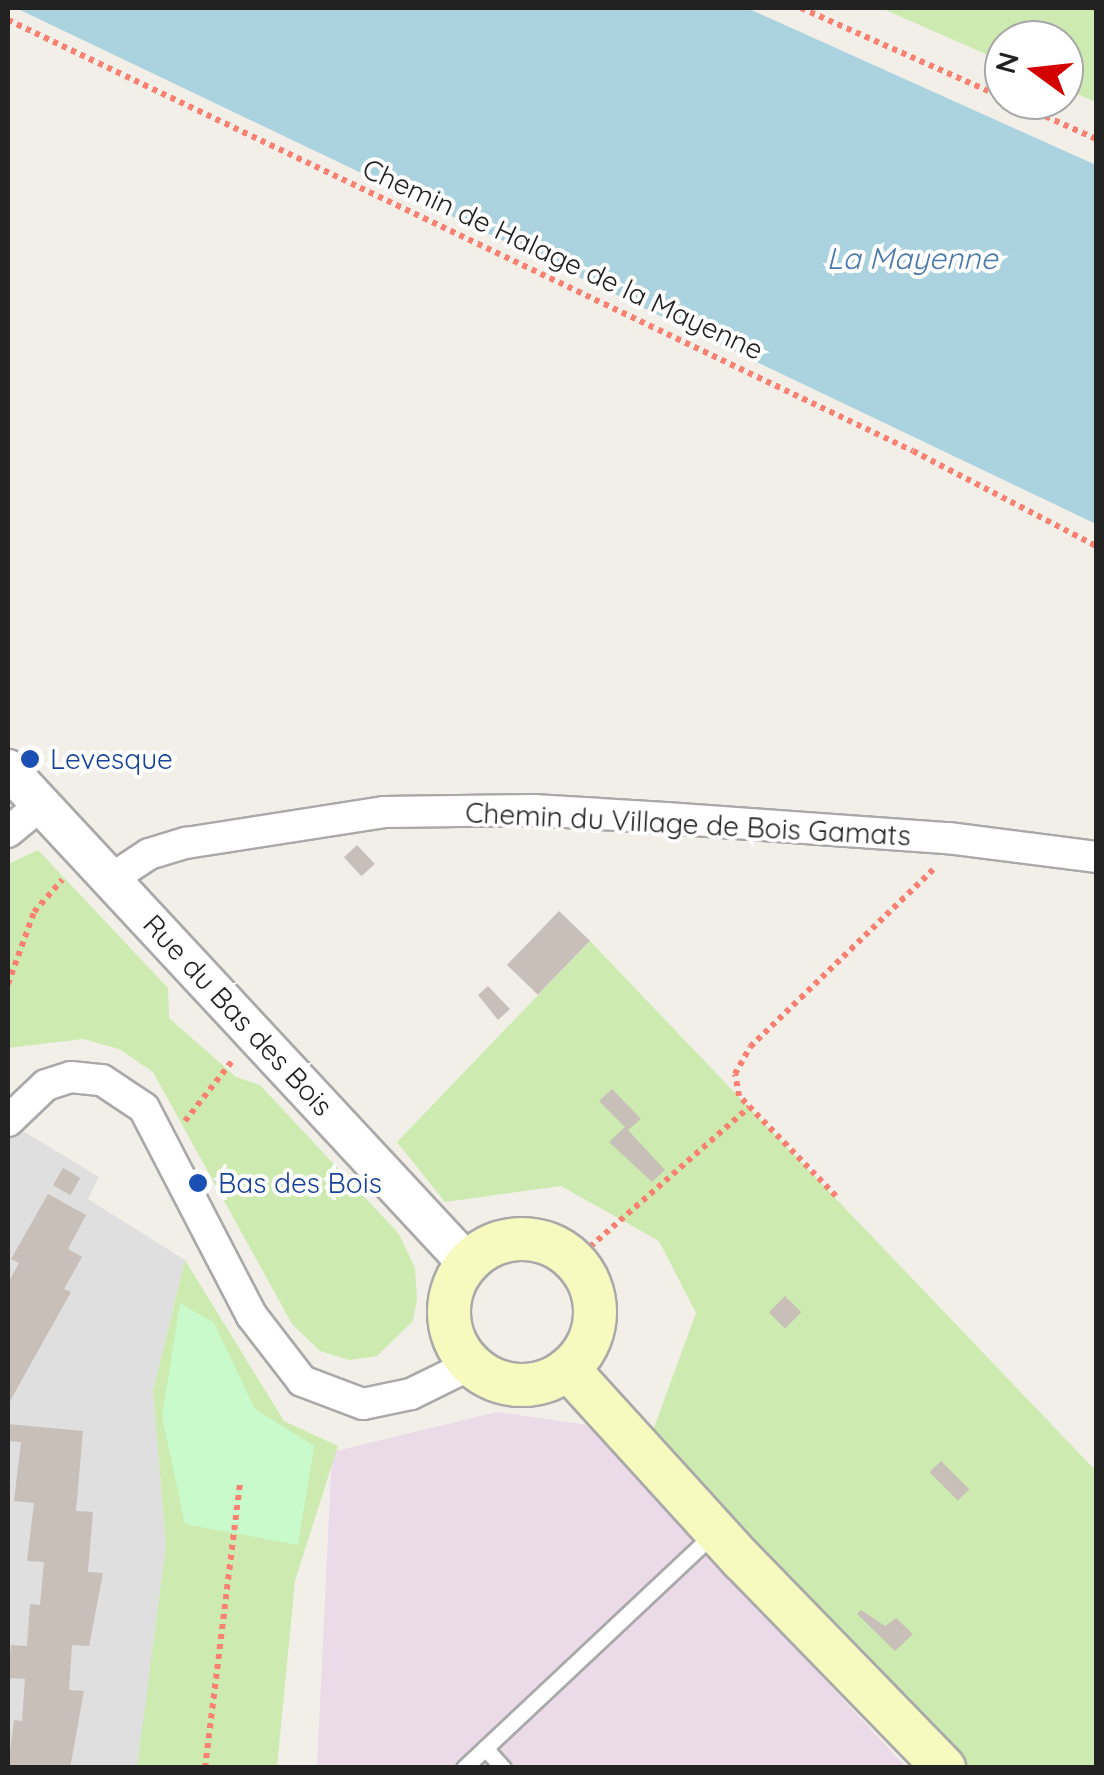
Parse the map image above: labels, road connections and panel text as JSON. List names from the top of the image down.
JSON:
{
  "streets": {
    "street": ["Chemin du Village de Bois Gamats", "Rue du Bas des Bois"],
    "path": ["Chemin de Halage de la Mayenne"]
  },
  "crossings": [
    ["Chemin du Village de Bois Gamats", "Rue du Bas des Bois"]
  ],
  "water": ["La Mayenne"],
  "places": ["Levesque", "Bas des Bois"],
  "north": "left"
}
